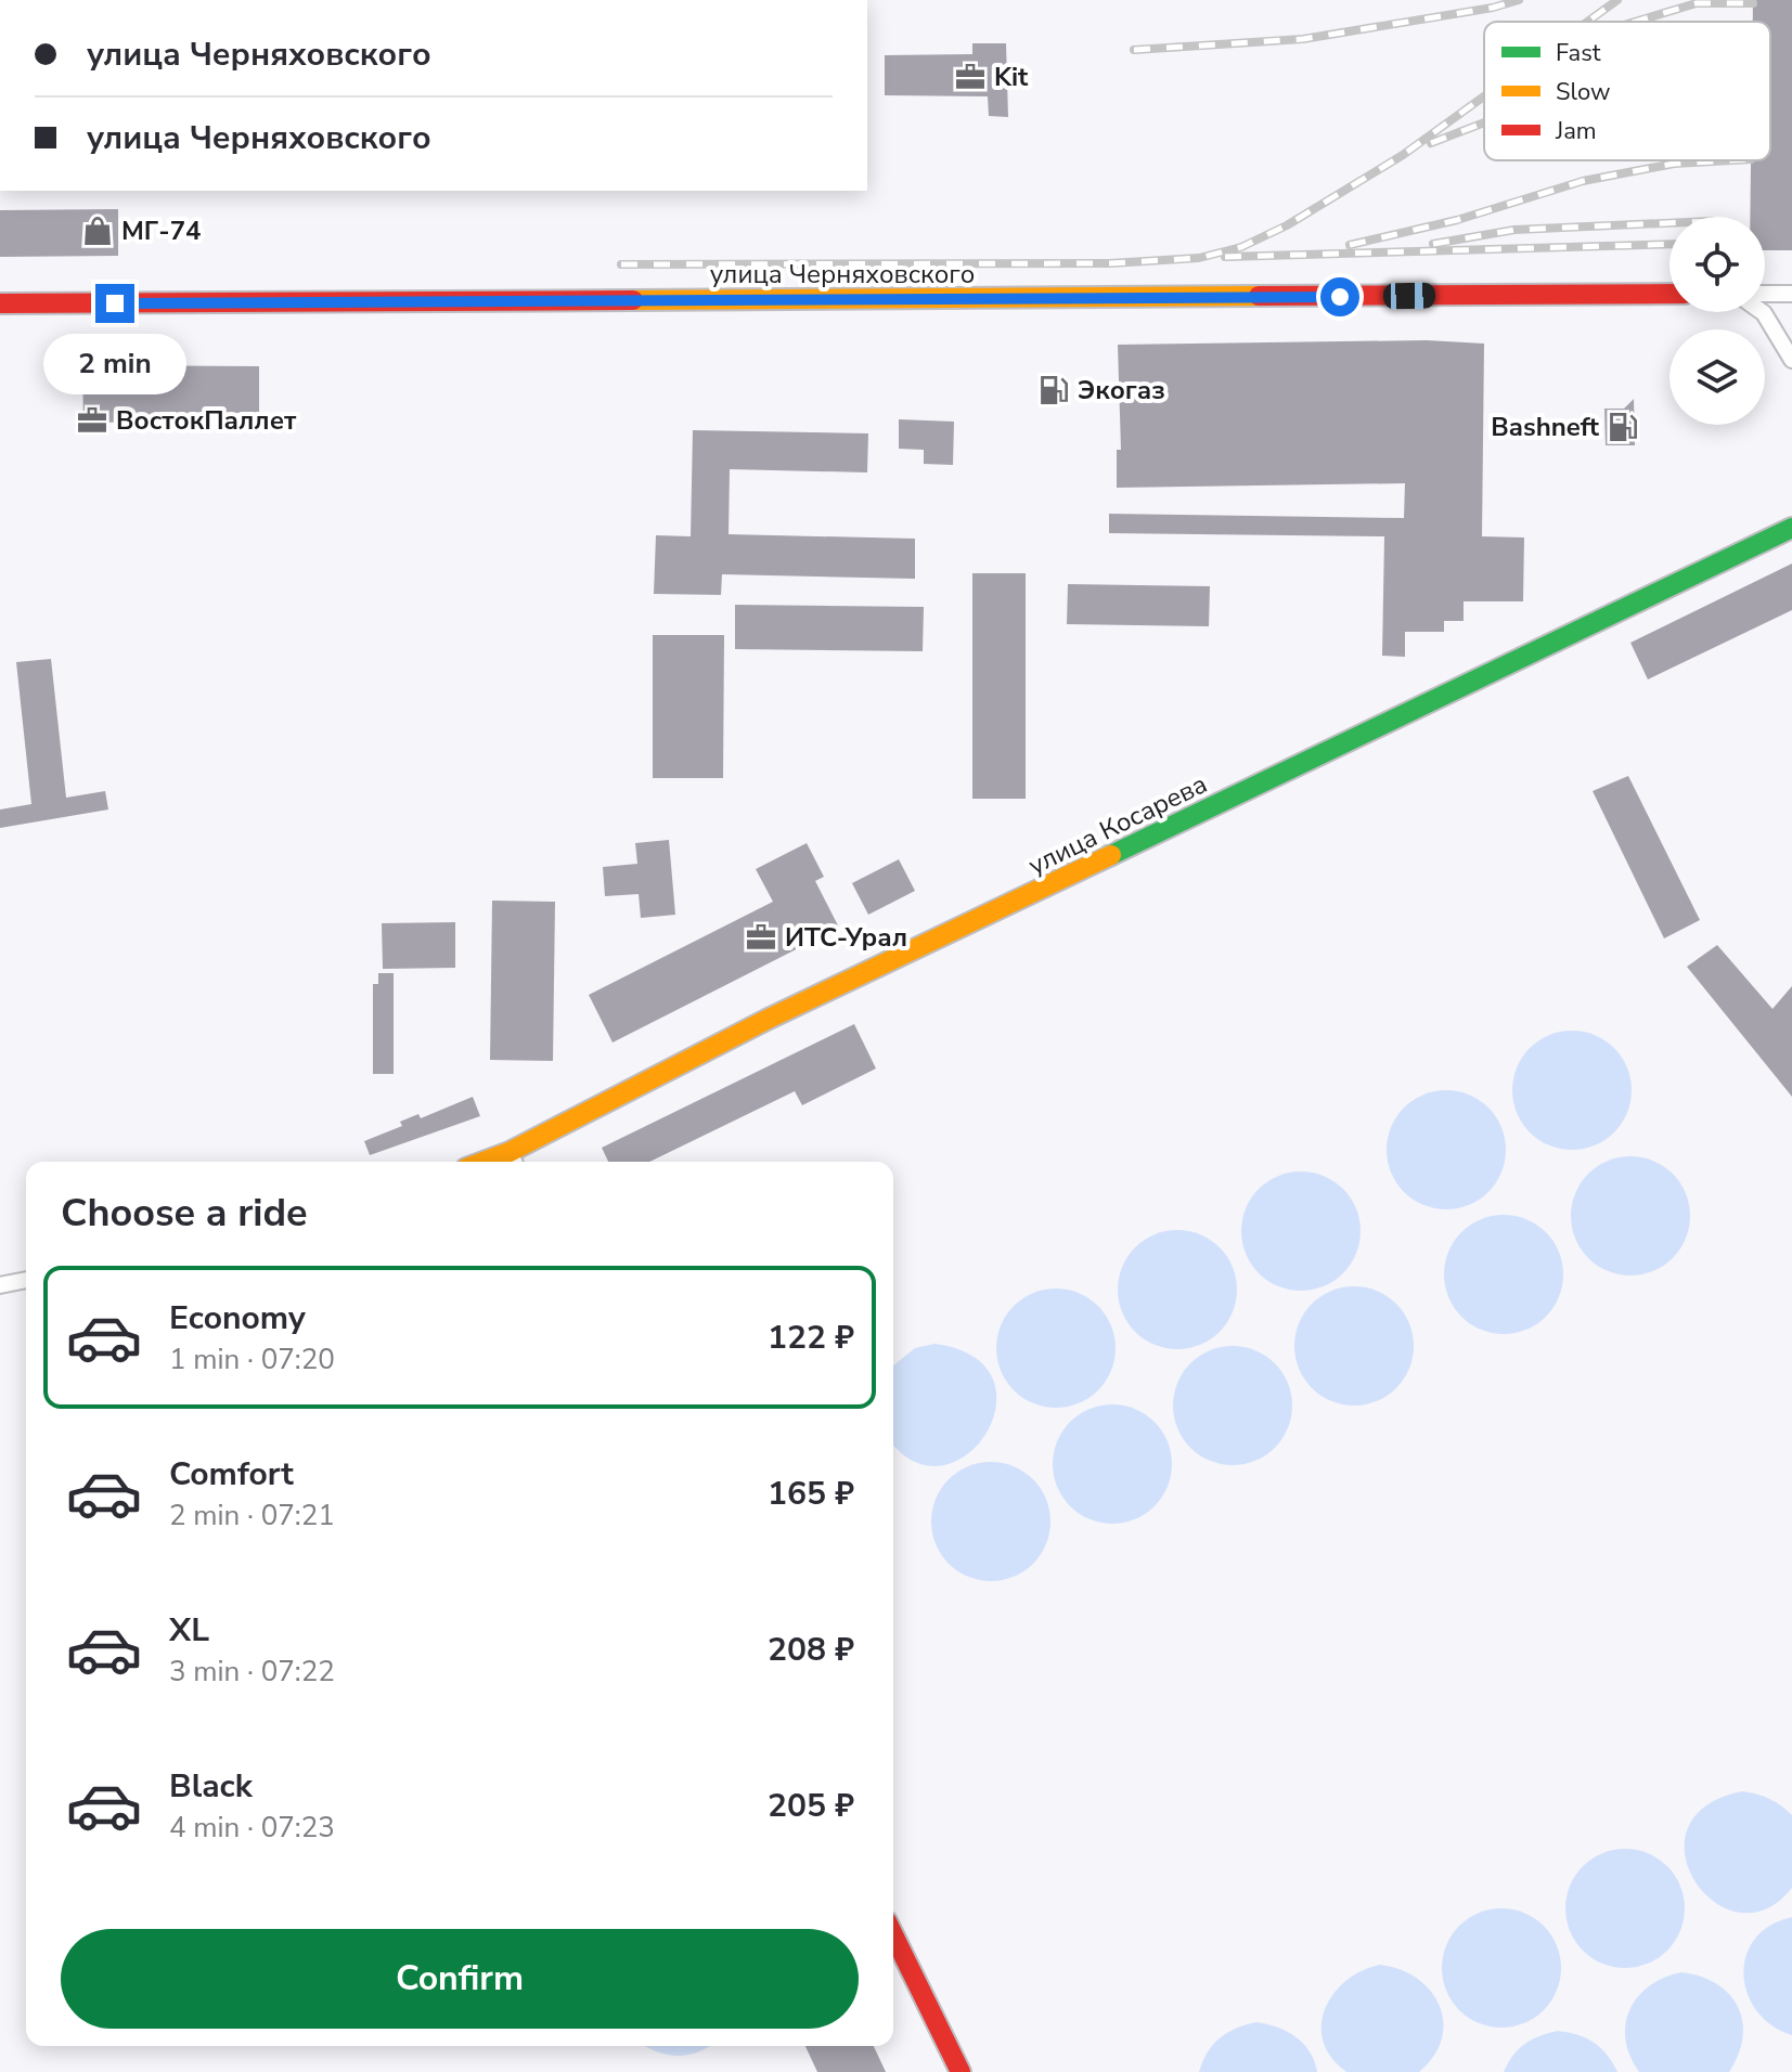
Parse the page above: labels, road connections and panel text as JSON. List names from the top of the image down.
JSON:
{
  "streets": {
    "street": ["улица Черняховского", "улица Косарева"]
  },
  "places": {
    "office": ["Kit", "ВостокПаллет", "ИТС-Урал"],
    "shop": ["МГ-74"],
    "fuel station": ["Экогаз", "Bashneft"]
  },
  "legend": ["Fast", "Slow", "Jam"],
  "page": {
    "banner": ["улица Черняховского", "улица Черняховского"],
    "bubble": "2 min",
    "heading": "Choose a ride",
    "list": [
      {
        "name": "Economy",
        "note": "1 min · 07:20",
        "value": "122 ₽"
      },
      {
        "name": "Comfort",
        "note": "2 min · 07:21",
        "value": "165 ₽"
      },
      {
        "name": "XL",
        "note": "3 min · 07:22",
        "value": "208 ₽"
      },
      {
        "name": "Black",
        "note": "4 min · 07:23",
        "value": "205 ₽"
      }
    ],
    "buttons": "Confirm"
  }
}
